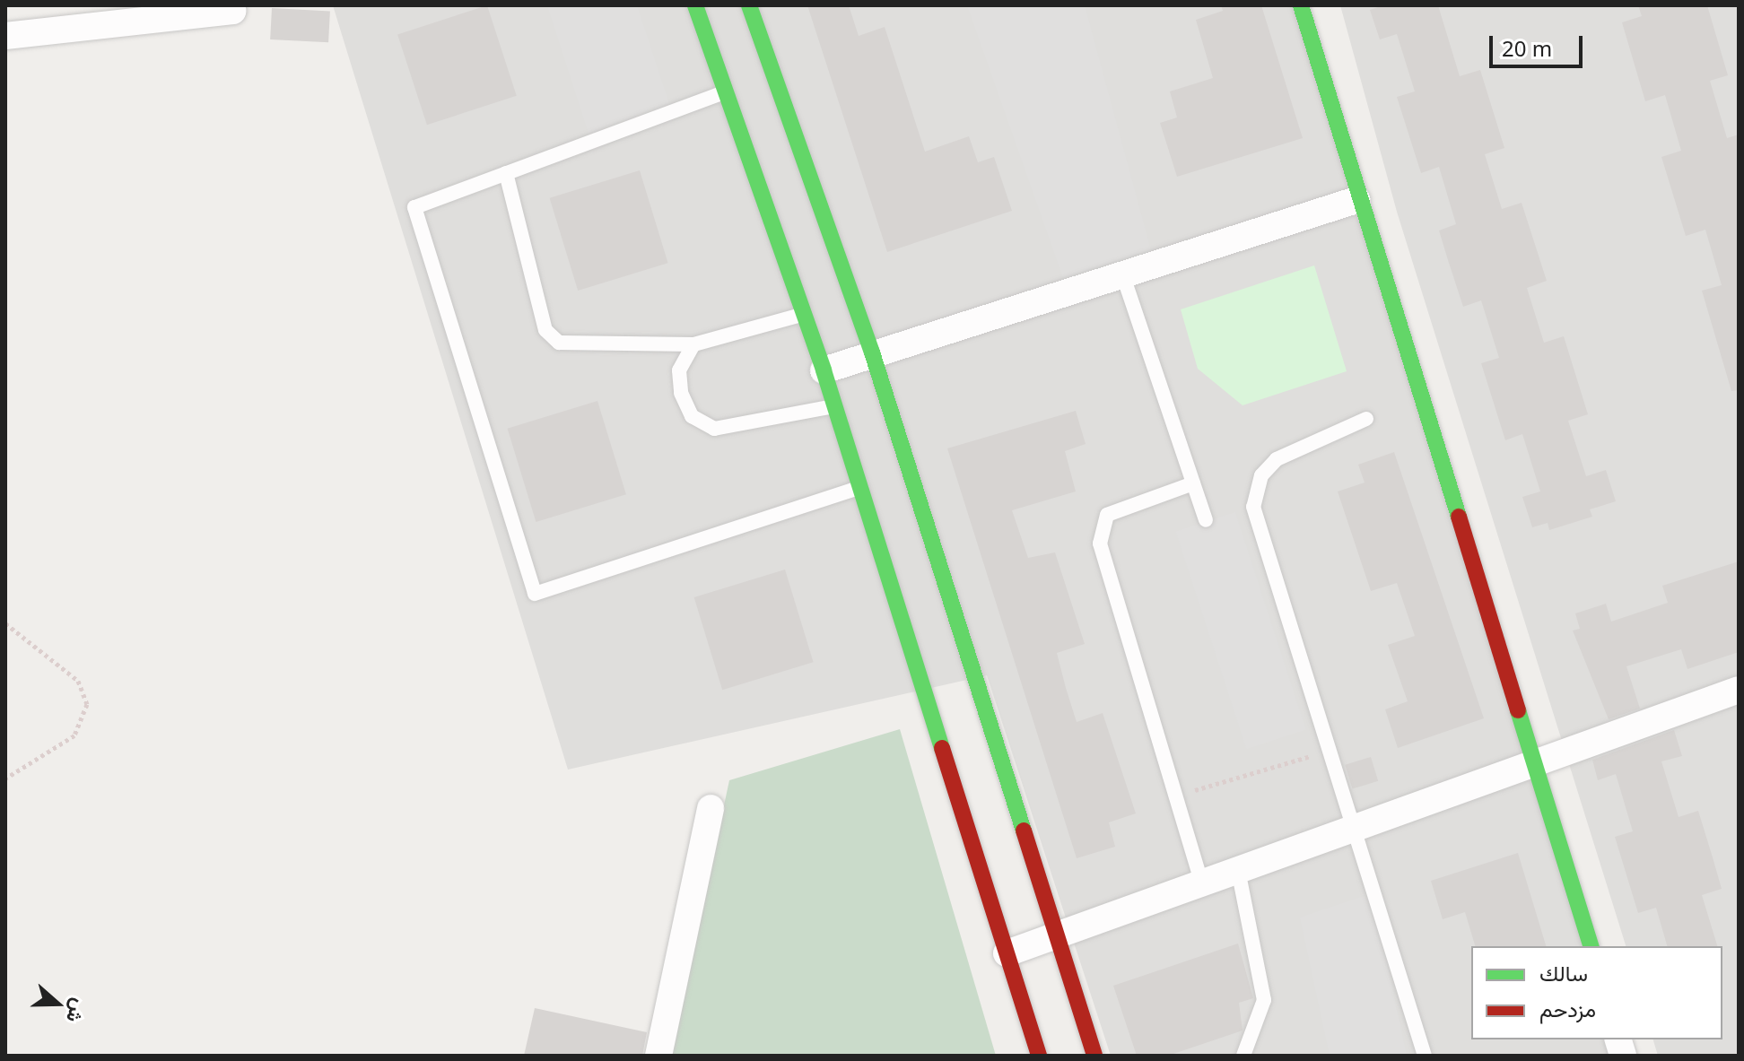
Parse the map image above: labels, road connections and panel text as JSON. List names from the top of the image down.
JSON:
{
  "legend": ["سالك", "مزدحم"],
  "scale_bar": "20 m",
  "north": "right"
}
